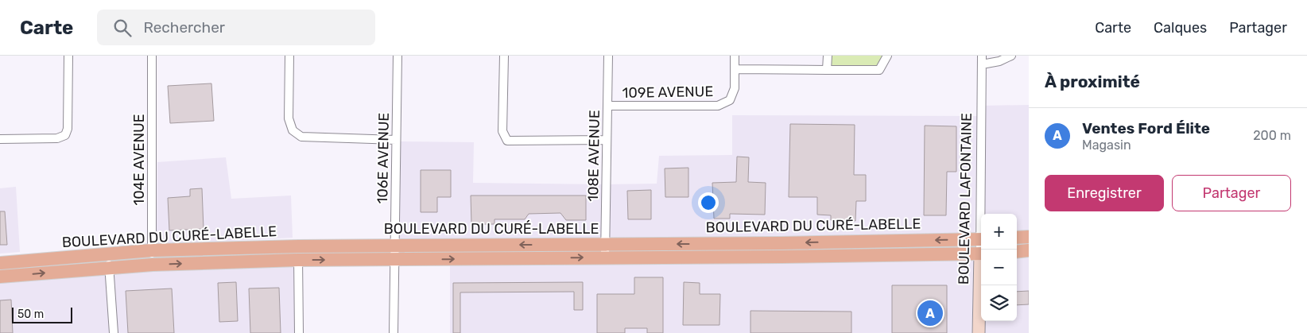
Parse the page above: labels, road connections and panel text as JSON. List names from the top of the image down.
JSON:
{
  "streets": {
    "main road": ["BOULEVARD DU CURÉ-LABELLE"],
    "street": [
      "109E AVENUE",
      "108E AVENUE",
      "106E AVENUE",
      "104E AVENUE",
      "BOULEVARD LAFONTAINE"
    ]
  },
  "crossings": [
    ["109E AVENUE", "108E AVENUE"],
    ["108E AVENUE", "BOULEVARD DU CURÉ-LABELLE"],
    ["106E AVENUE", "BOULEVARD DU CURÉ-LABELLE"],
    ["104E AVENUE", "BOULEVARD DU CURÉ-LABELLE"]
  ],
  "scale_bar": "50 m",
  "page": {
    "header": "Carte",
    "search": "Rechercher",
    "nav": ["Carte", "Calques", "Partager"],
    "heading": "À proximité",
    "list": [
      {
        "mark": "A",
        "name": "Ventes Ford Élite",
        "note": "Magasin",
        "value": "200 m"
      }
    ],
    "buttons": ["Enregistrer", "Partager"],
    "map_buttons": ["+", "−"],
    "pins": "A",
    "scale": "50 m"
  }
}
